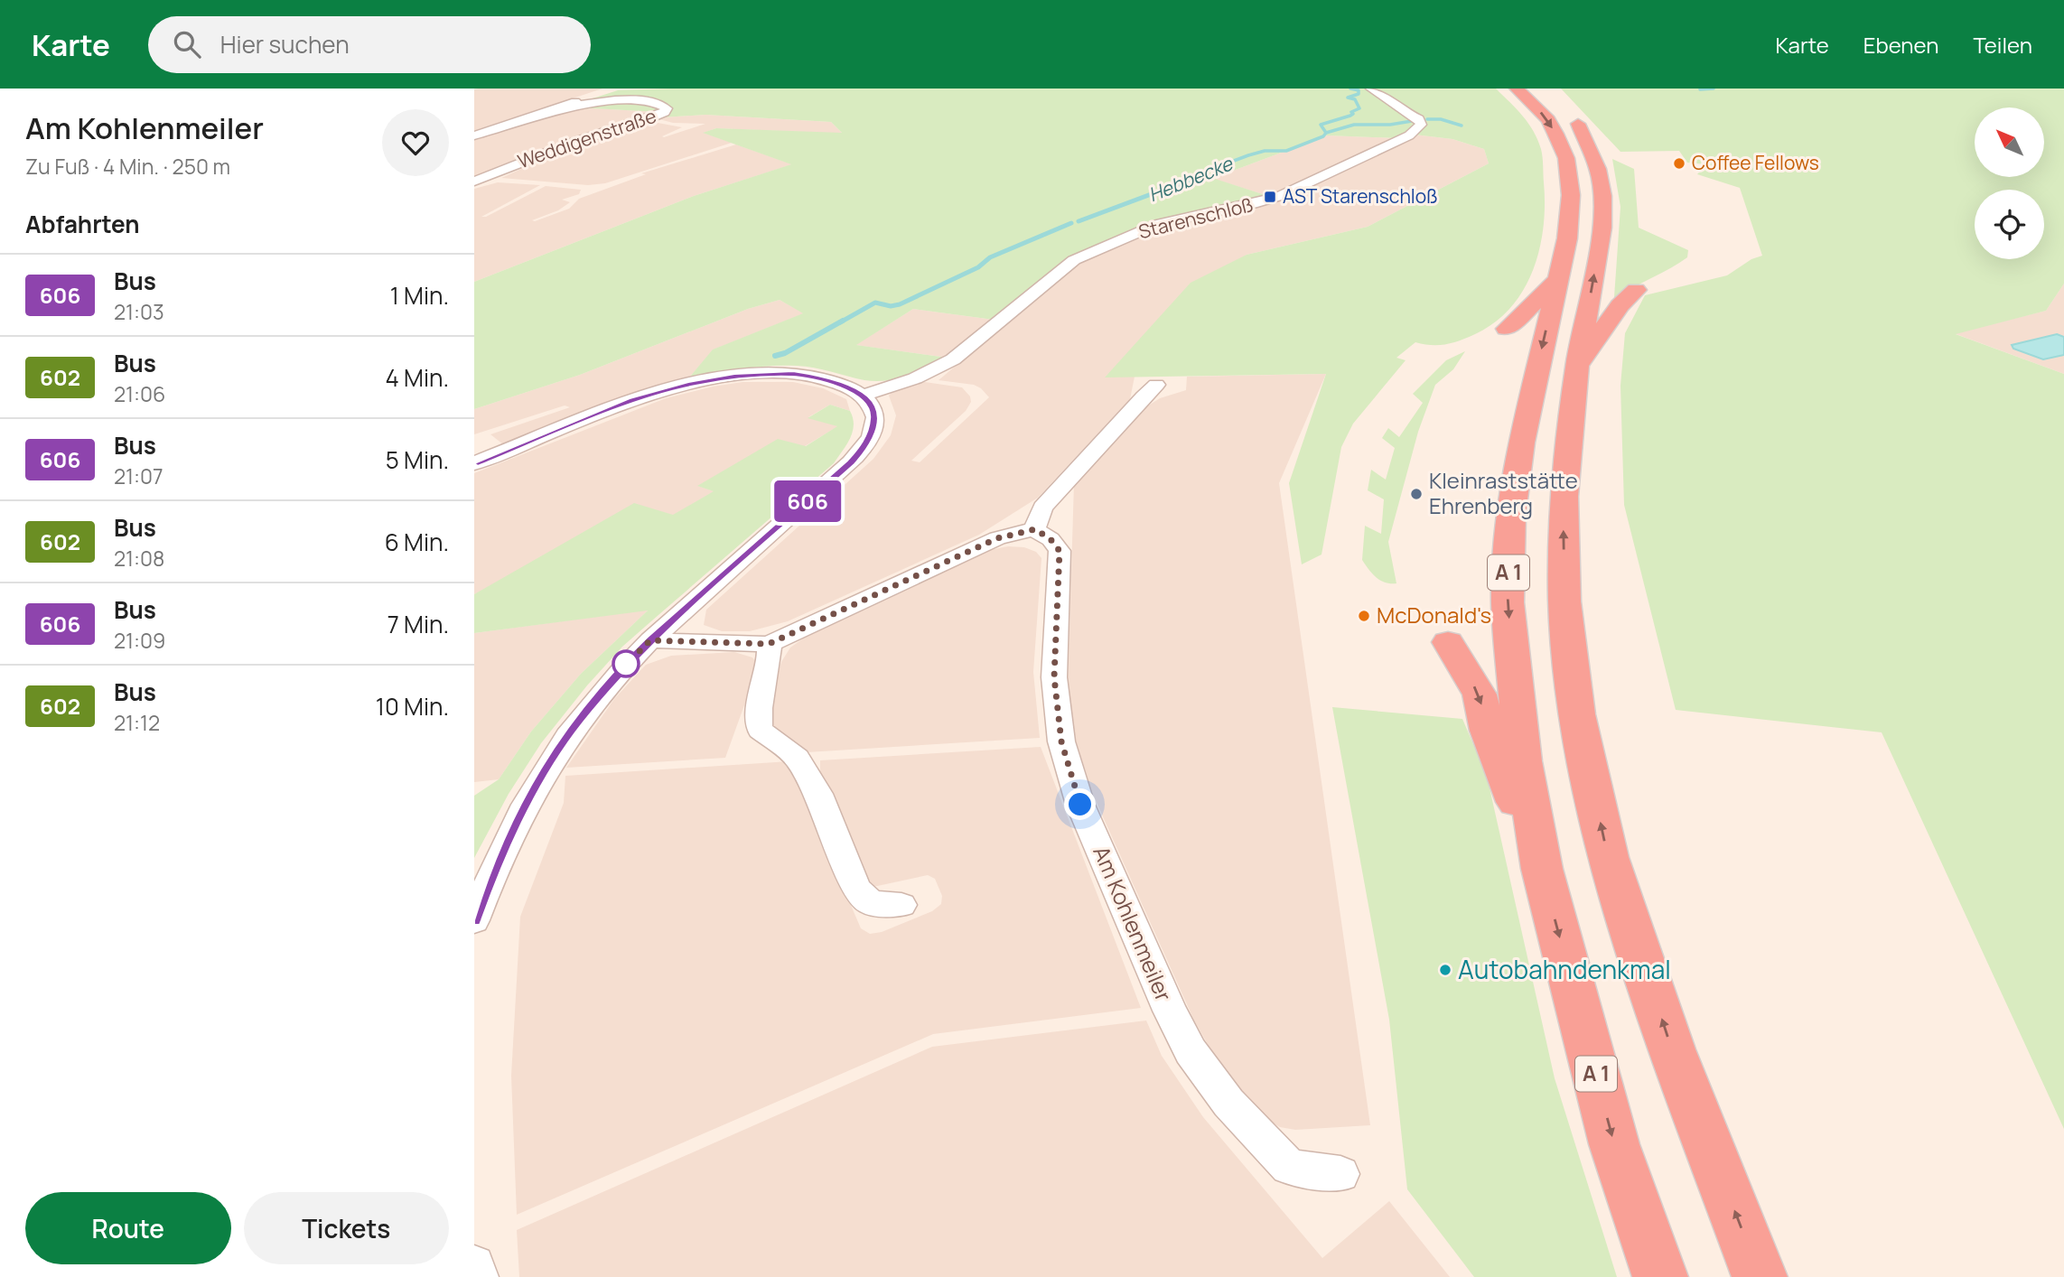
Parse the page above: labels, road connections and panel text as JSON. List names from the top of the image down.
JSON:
{
  "streets": {
    "highway": ["A 1"],
    "street": ["Weddigenstraße", "Starenschloß", "Am Kohlenmeiler"]
  },
  "water": ["Hebbecke"],
  "places": {
    "other": [
      "Coffee Fellows",
      "Kleinraststätte Ehrenberg",
      "McDonald's",
      "Autobahndenkmal"
    ],
    "transit": ["AST Starenschloß"]
  },
  "lines": ["bus line 606"],
  "north": "top left",
  "page": {
    "header": "Karte",
    "search": "Hier suchen",
    "nav": ["Karte", "Ebenen", "Teilen"],
    "heading": [
      ["Am Kohlenmeiler", "Zu Fuß · 4 Min. · 250 m"],
      "Abfahrten"
    ],
    "on_map": "606",
    "list": [
      {
        "mark": "606",
        "name": "Bus",
        "note": "21:03",
        "value": "1 Min."
      },
      {
        "mark": "602",
        "name": "Bus",
        "note": "21:06",
        "value": "4 Min."
      },
      {
        "mark": "606",
        "name": "Bus",
        "note": "21:07",
        "value": "5 Min."
      },
      {
        "mark": "602",
        "name": "Bus",
        "note": "21:08",
        "value": "6 Min."
      },
      {
        "mark": "606",
        "name": "Bus",
        "note": "21:09",
        "value": "7 Min."
      },
      {
        "mark": "602",
        "name": "Bus",
        "note": "21:12",
        "value": "10 Min."
      }
    ],
    "buttons": ["Route", "Tickets"]
  }
}
